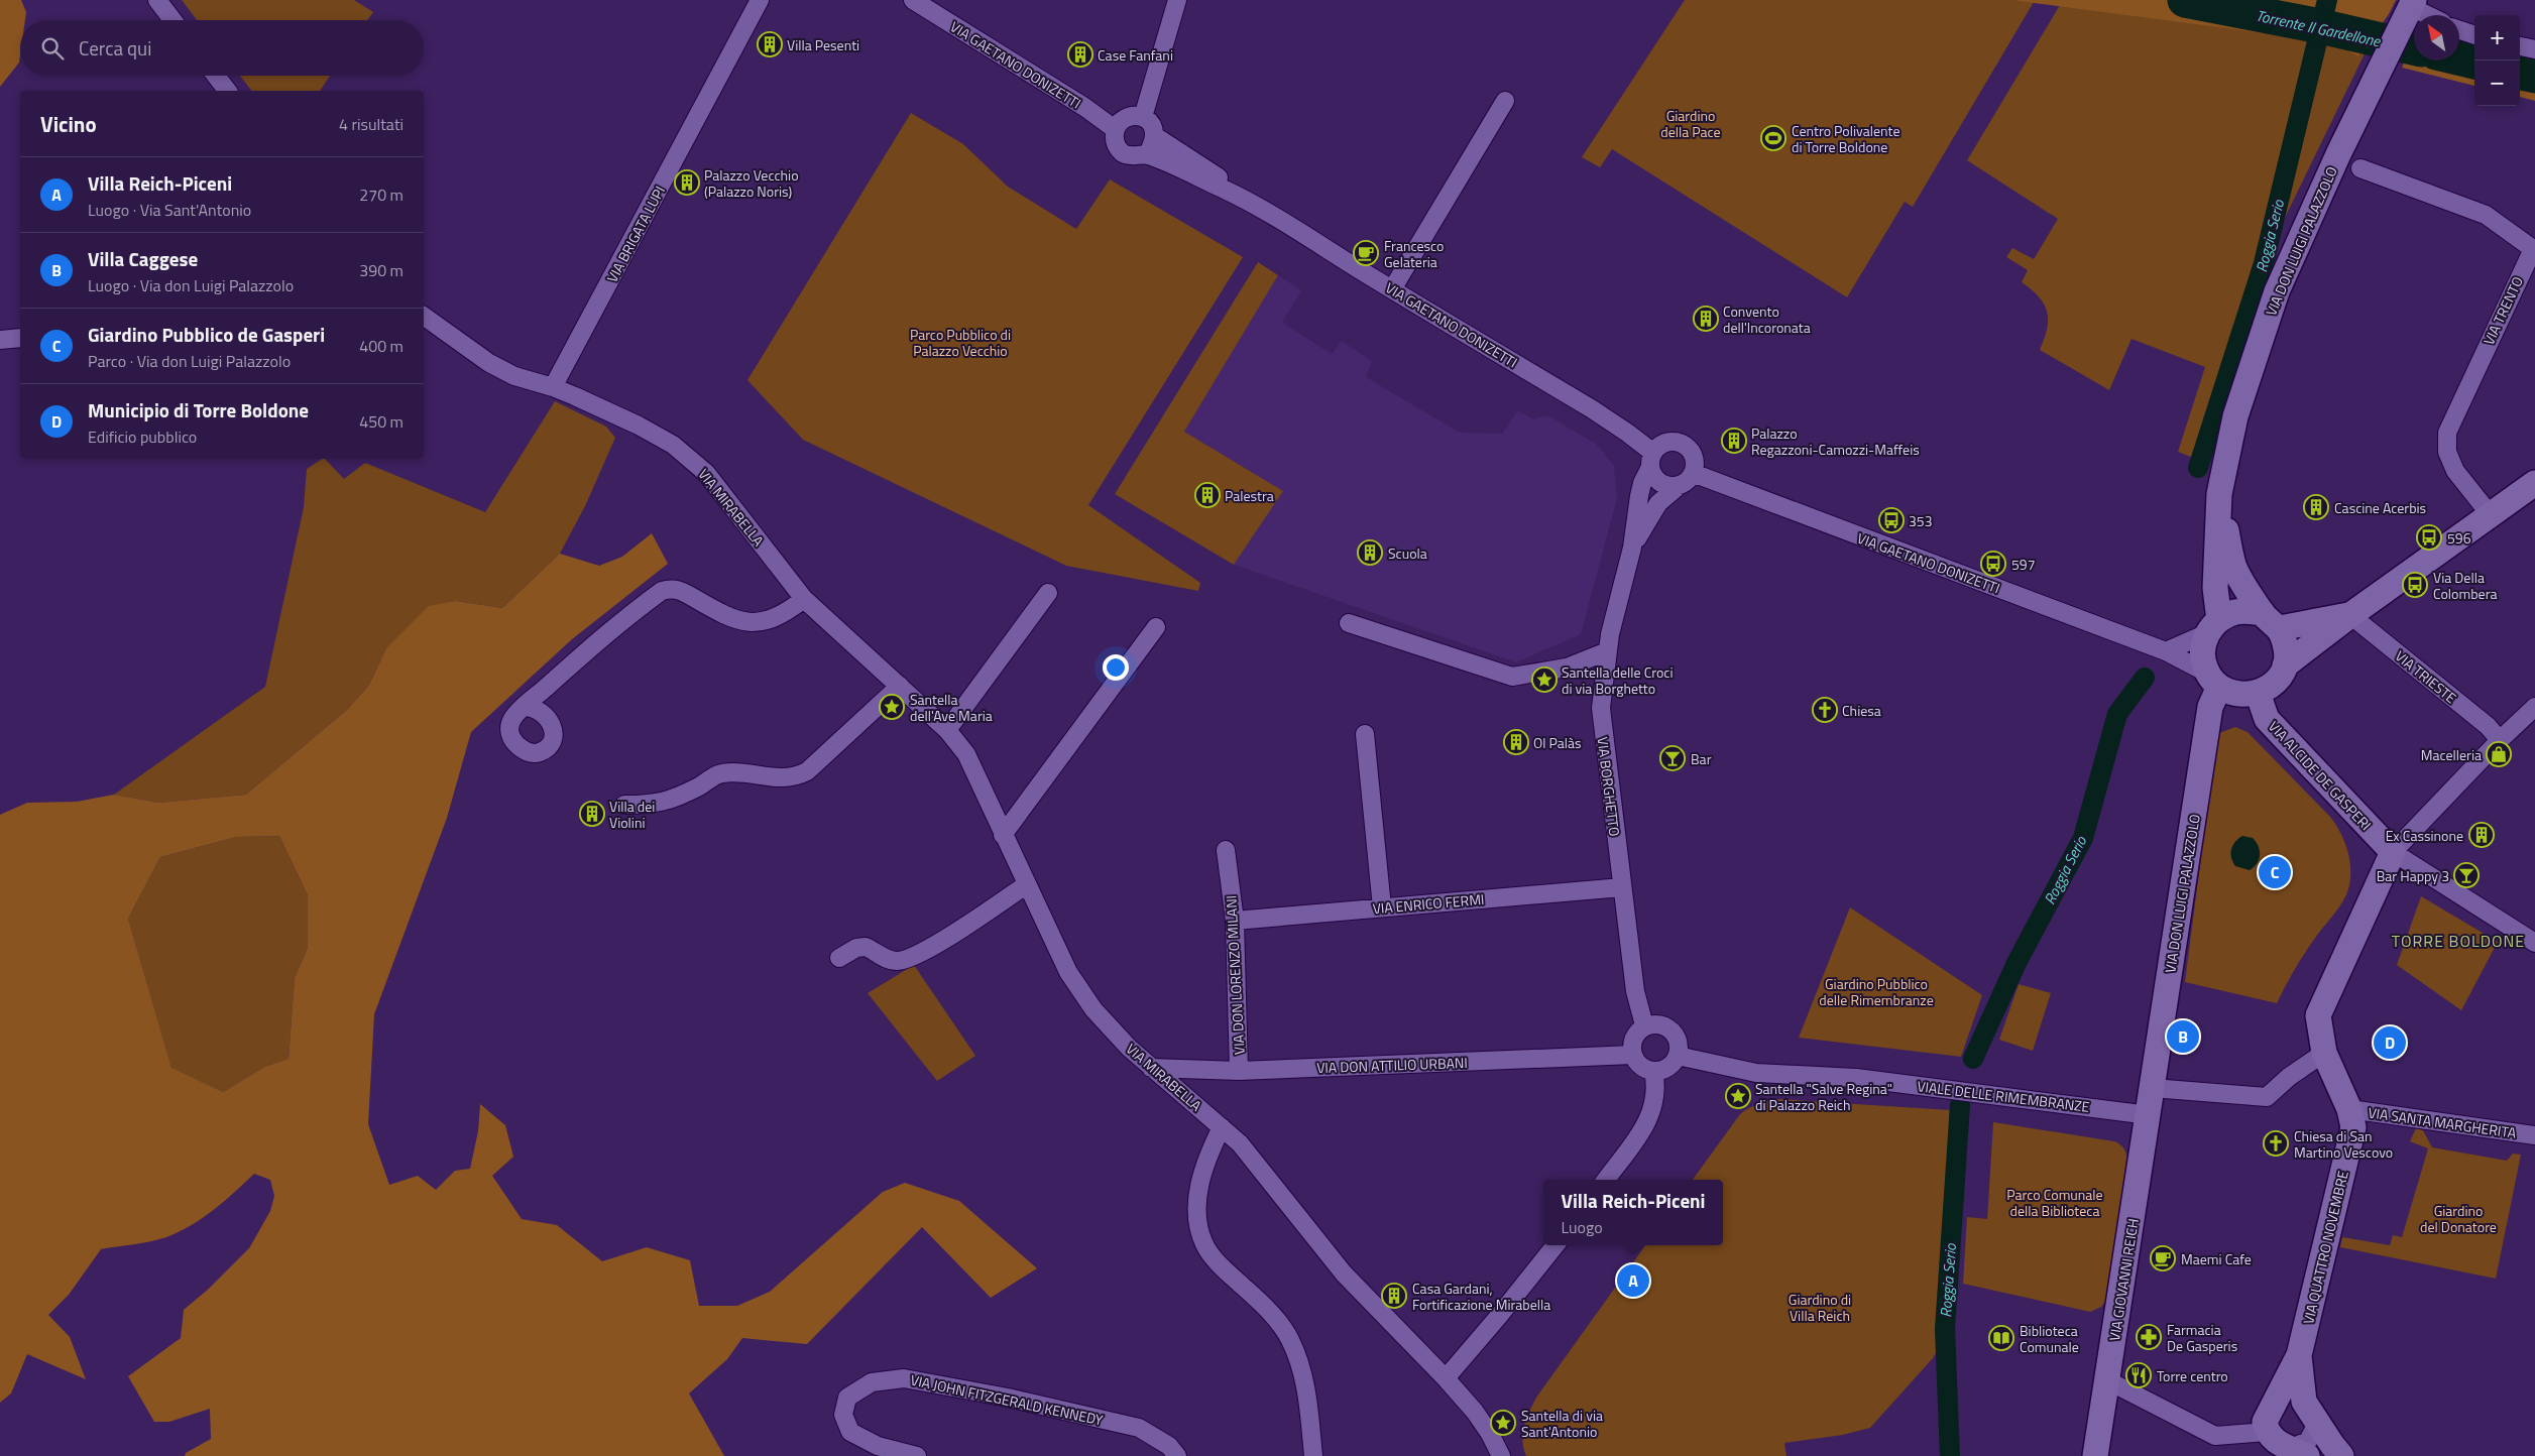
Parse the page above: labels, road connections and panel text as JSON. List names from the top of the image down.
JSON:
{
  "streets": {
    "street": [
      "VIA GAETANO DONIZETTI",
      "VIA BRIGATA LUPI",
      "VIA DON LUIGI PALAZZOLO",
      "VIA TRENTO",
      "VIA MIRABELLA",
      "VIA TRIESTE",
      "VIA ALCIDE DE GASPERI",
      "VIA BORGHETTO",
      "VIA ENRICO FERMI",
      "VIA DON LORENZO MILANI",
      "VIA DON ATTILIO URBANI",
      "VIALE DELLE RIMEMBRANZE",
      "VIA SANTA MARGHERITA",
      "VIA QUATTRO NOVEMBRE",
      "VIA GIOVANNI REICH",
      "VIA JOHN FITZGERALD KENNEDY"
    ]
  },
  "crossings": [
    ["VIA GAETANO DONIZETTI", "VIA DON LUIGI PALAZZOLO"],
    ["VIA GAETANO DONIZETTI", "VIA ALCIDE DE GASPERI"],
    ["VIA GAETANO DONIZETTI", "VIA BORGHETTO"],
    ["VIA BRIGATA LUPI", "VIA MIRABELLA"],
    ["VIA DON LUIGI PALAZZOLO", "VIA ALCIDE DE GASPERI"],
    ["VIA DON LUIGI PALAZZOLO", "VIALE DELLE RIMEMBRANZE"],
    ["VIA DON LUIGI PALAZZOLO", "VIA GIOVANNI REICH"],
    ["VIA MIRABELLA", "VIA DON ATTILIO URBANI"],
    ["VIA BORGHETTO", "VIA ENRICO FERMI"],
    ["VIA BORGHETTO", "VIA DON ATTILIO URBANI"],
    ["VIA BORGHETTO", "VIALE DELLE RIMEMBRANZE"],
    ["VIA ENRICO FERMI", "VIA DON LORENZO MILANI"],
    ["VIA DON LORENZO MILANI", "VIA DON ATTILIO URBANI"],
    ["VIA DON ATTILIO URBANI", "VIALE DELLE RIMEMBRANZE"],
    ["VIALE DELLE RIMEMBRANZE", "VIA GIOVANNI REICH"],
    ["VIA SANTA MARGHERITA", "VIA QUATTRO NOVEMBRE"]
  ],
  "districts": ["TORRE BOLDONE"],
  "water": ["Torrente Il Gardellone", "Roggia Serio"],
  "parks": [
    "Giardino della Pace",
    "Parco Pubblico di Palazzo Vecchio",
    "Giardino Pubblico delle Rimembranze",
    "Parco Comunale della Biblioteca",
    "Giardino del Donatore",
    "Giardino di Villa Reich"
  ],
  "places": {
    "building": [
      "Villa Pesenti",
      "Case Fanfani",
      "Palazzo Vecchio (Palazzo Noris)",
      "Convento dell'Incoronata",
      "Palazzo Regazzoni-Camozzi-Maffeis",
      "Palestra",
      "Cascine Acerbis",
      "Scuola",
      "Ol Palàs",
      "Villa dei Violini",
      "Ex Cassinone",
      "Casa Gardani, Fortificazione Mirabella"
    ],
    "sports": ["Centro Polivalente di Torre Boldone"],
    "cafe": ["Francesco Gelateria", "Maemi Cafe"],
    "bus stop": [
      "353",
      "596",
      "597",
      "Via Della Colombera"
    ],
    "place": [
      "Santella delle Croci di via Borghetto",
      "Santella dell'Ave Maria",
      "Santella \"Salve Regina\" di Palazzo Reich",
      "Santella di via Sant'Antonio"
    ],
    "church": ["Chiesa", "Chiesa di San Martino Vescovo"],
    "shop": ["Macelleria"],
    "bar": ["Bar", "Bar Happy 3"],
    "pharmacy": ["Farmacia De Gasperis"],
    "library": ["Biblioteca Comunale"],
    "restaurant": ["Torre centro"]
  },
  "north": "top left",
  "page": {
    "map_buttons": ["+", "−"],
    "search": "Cerca qui",
    "heading": ["Vicino", "4 risultati"],
    "list": [
      {
        "mark": "A",
        "name": "Villa Reich-Piceni",
        "note": "Luogo · Via Sant'Antonio",
        "value": "270 m"
      },
      {
        "mark": "B",
        "name": "Villa Caggese",
        "note": "Luogo · Via don Luigi Palazzolo",
        "value": "390 m"
      },
      {
        "mark": "C",
        "name": "Giardino Pubblico de Gasperi",
        "note": "Parco · Via don Luigi Palazzolo",
        "value": "400 m"
      },
      {
        "mark": "D",
        "name": "Municipio di Torre Boldone",
        "note": "Edificio pubblico",
        "value": "450 m"
      }
    ],
    "pins": [
      "C",
      "B",
      "D",
      "A"
    ],
    "popup": ["Villa Reich-Piceni", "Luogo"]
  }
}
